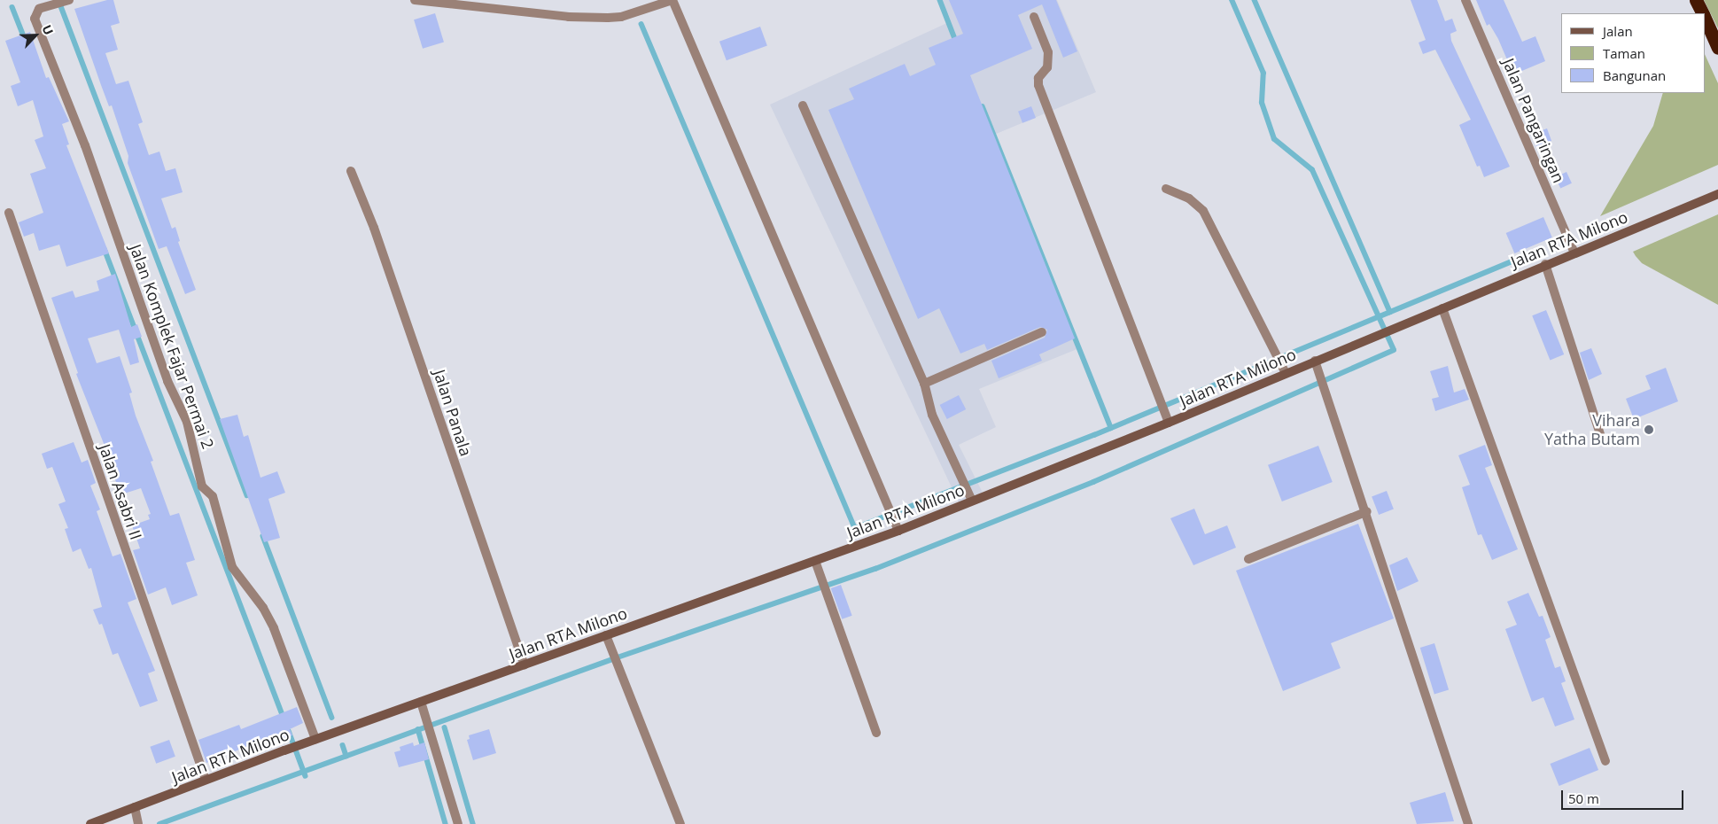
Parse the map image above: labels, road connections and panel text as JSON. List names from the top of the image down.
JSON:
{
  "streets": {
    "street": [
      "Jalan Pangaringan",
      "Jalan RTA Milono",
      "Jalan Komplek Fajar Permai 2",
      "Jalan Panala",
      "Jalan Asabri II"
    ]
  },
  "crossings": [
    ["Jalan Pangaringan", "Jalan RTA Milono"],
    ["Jalan RTA Milono", "Jalan Komplek Fajar Permai 2"],
    ["Jalan RTA Milono", "Jalan Panala"],
    ["Jalan RTA Milono", "Jalan Asabri II"]
  ],
  "places": ["Vihara Yatha Butam"],
  "legend": ["Jalan", "Taman", "Bangunan"],
  "scale_bar": "50 m",
  "north": "top right"
}
